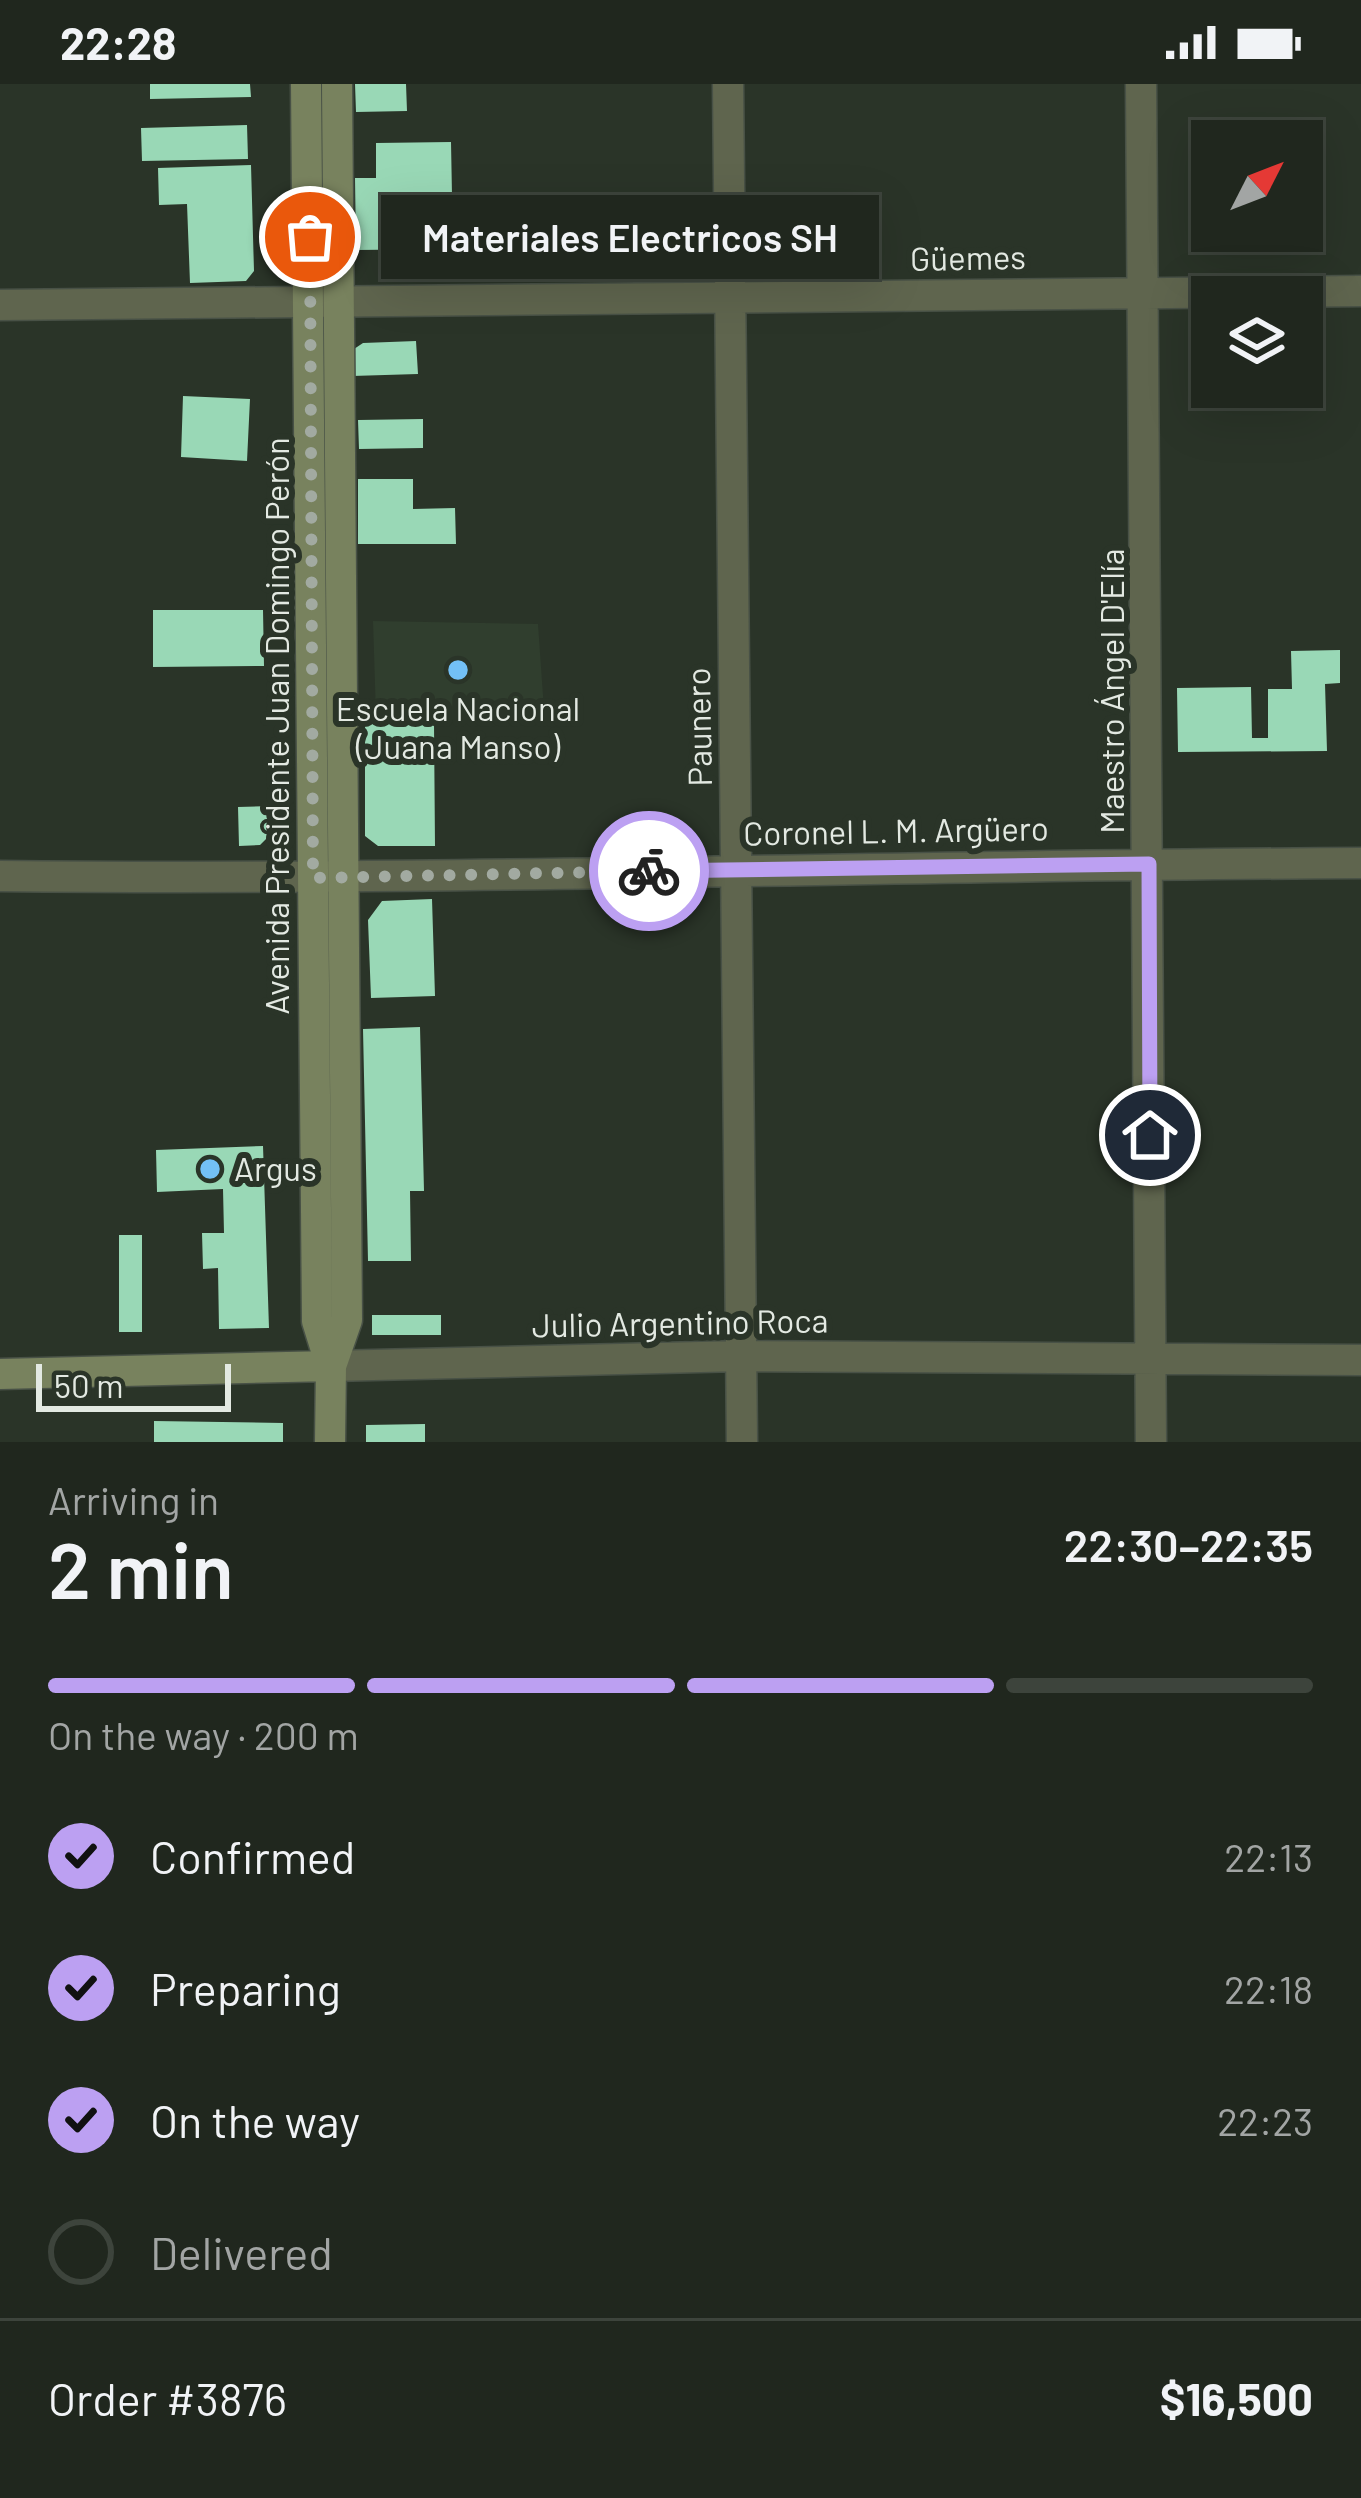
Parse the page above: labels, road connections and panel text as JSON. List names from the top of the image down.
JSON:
{
  "streets": {
    "main road": ["Avenida Presidente Juan Domingo Perón", "Julio Argentino Roca"],
    "street": [
      "Güemes",
      "Maestro Ángel D'Elía",
      "Paunero",
      "Coronel L. M. Argüero"
    ]
  },
  "crossings": [
    ["Güemes", "Maestro Ángel D'Elía"],
    ["Güemes", "Avenida Presidente Juan Domingo Perón"],
    ["Güemes", "Paunero"],
    ["Maestro Ángel D'Elía", "Coronel L. M. Argüero"],
    ["Maestro Ángel D'Elía", "Julio Argentino Roca"],
    ["Avenida Presidente Juan Domingo Perón", "Coronel L. M. Argüero"],
    ["Avenida Presidente Juan Domingo Perón", "Julio Argentino Roca"],
    ["Paunero", "Coronel L. M. Argüero"],
    ["Paunero", "Julio Argentino Roca"]
  ],
  "places": ["Materiales Electricos SH", "Escuela Nacional (Juana Manso)", "Argus"],
  "scale_bar": "50 m",
  "north": "top right",
  "page": {
    "status": "22:28",
    "bubble": "Materiales Electricos SH",
    "scale": "50 m",
    "heading": ["2 min", "Arriving in", "22:30–22:35"],
    "panel": ["Order #3876", "$16,500"],
    "bar": "On the way · 200 m",
    "list": [
      ["Confirmed", "22:13"],
      ["Preparing", "22:18"],
      ["On the way", "22:23"],
      "Delivered"
    ]
  }
}
